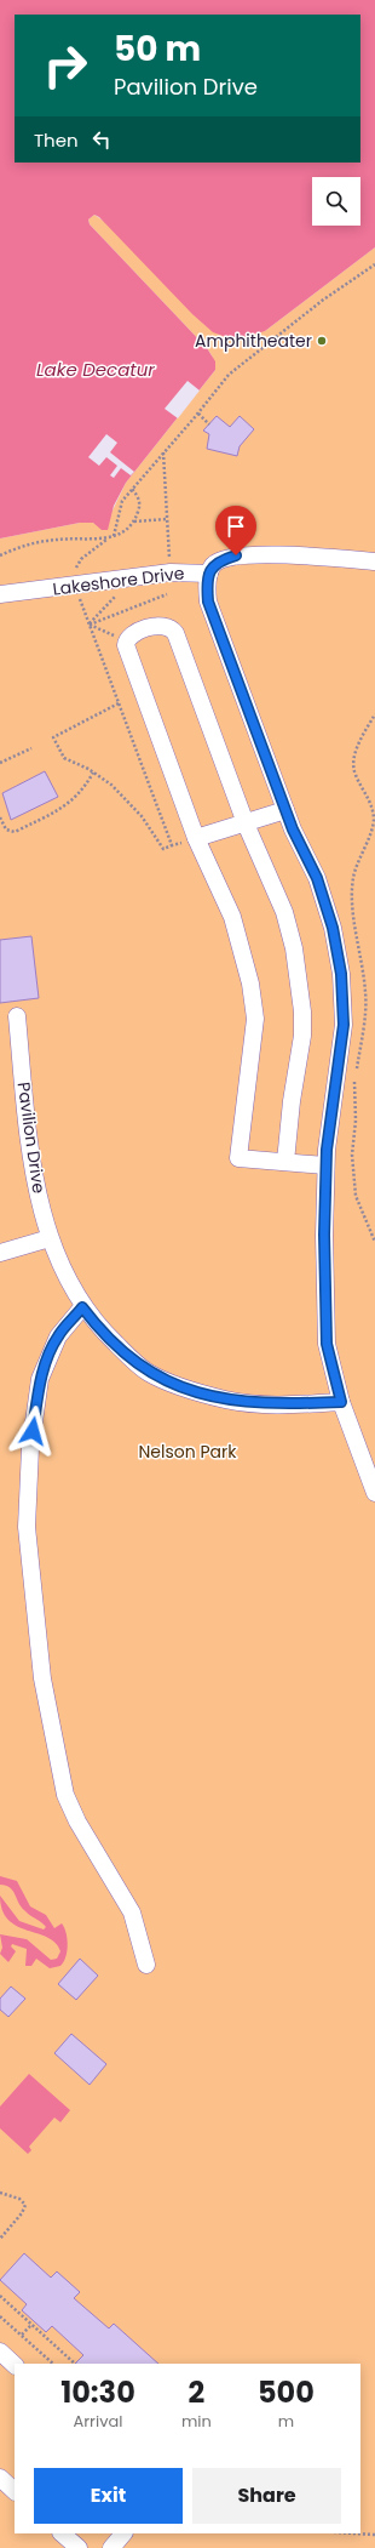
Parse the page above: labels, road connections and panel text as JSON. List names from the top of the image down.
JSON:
{
  "streets": {
    "street": ["Lakeshore Drive", "Pavilion Drive"]
  },
  "water": ["Lake Decatur"],
  "parks": ["Nelson Park"],
  "places": ["Amphitheater"],
  "page": {
    "turn": ["50 m", "Pavilion Drive"],
    "then": "Then",
    "eta": [
      "10:30",
      "Arrival",
      "2",
      "min",
      "500",
      "m"
    ],
    "buttons": ["Exit", "Share"]
  }
}
